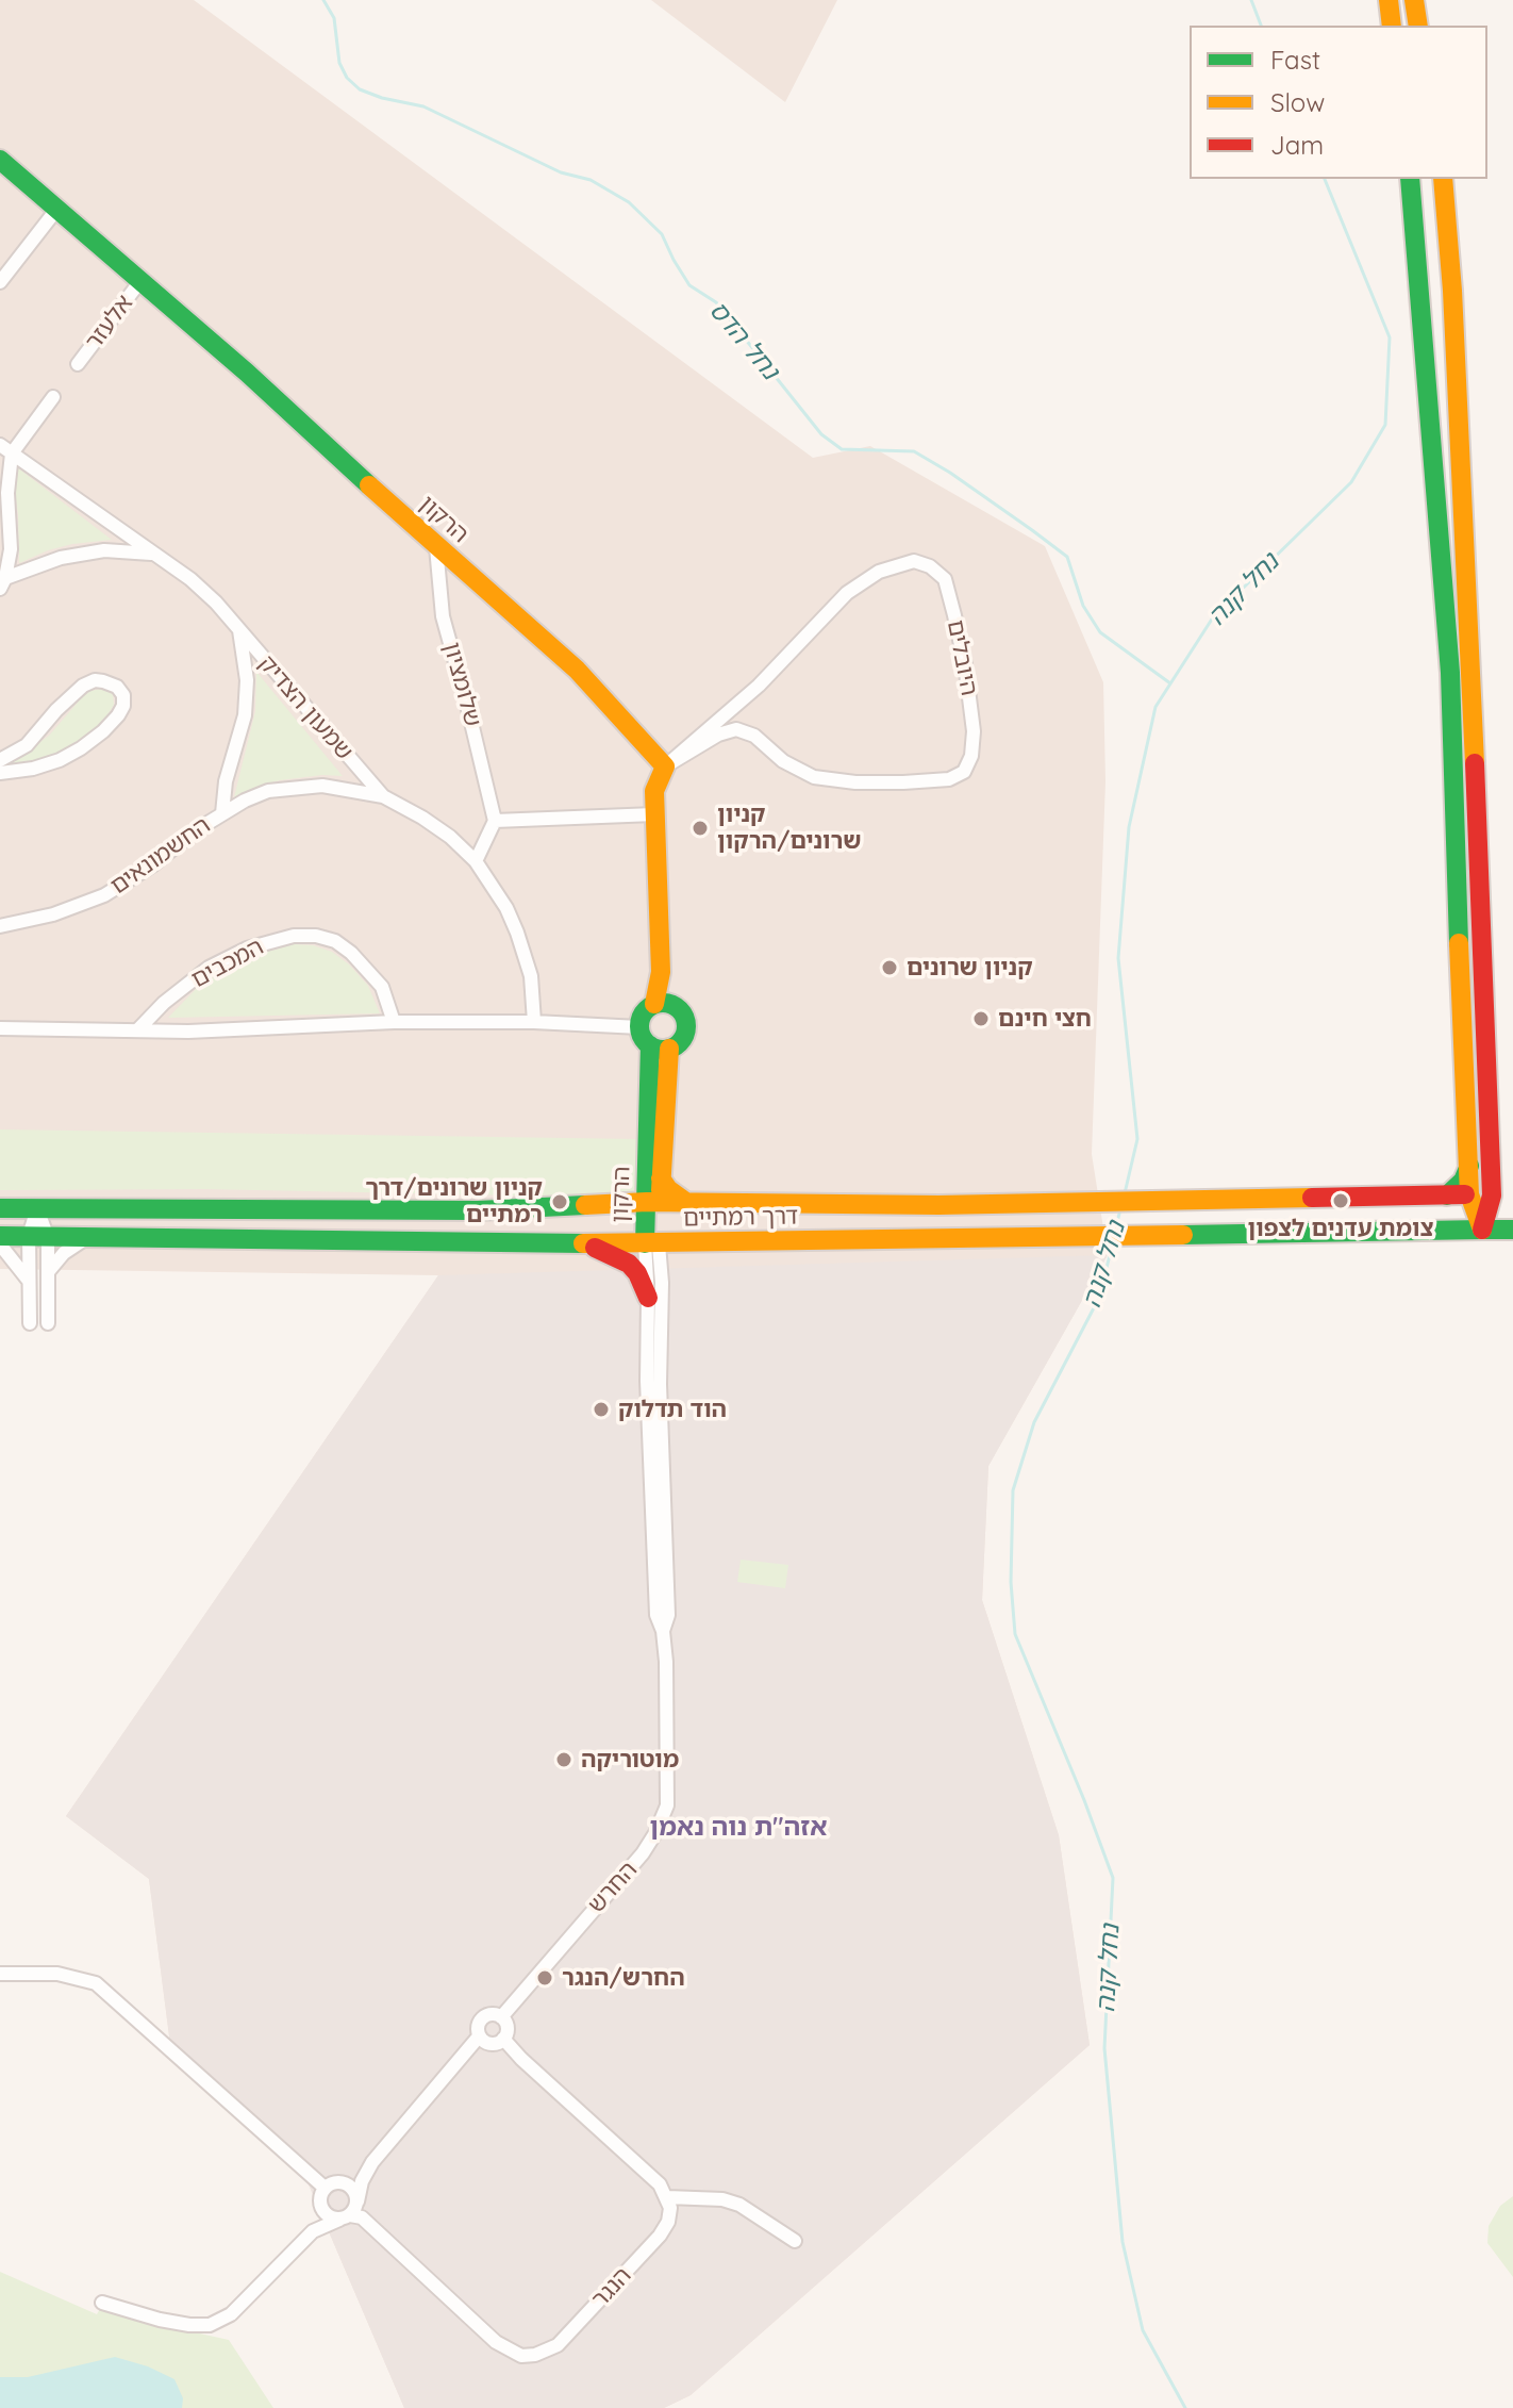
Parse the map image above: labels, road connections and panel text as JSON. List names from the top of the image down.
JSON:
{
  "streets": {
    "main road": ["הרקון", "דרך רמתיים"],
    "street": [
      "אלעזר",
      "היובלים",
      "שלומציון",
      "שמעון הצדיק",
      "החשמונאים",
      "המכבים",
      "החרש",
      "הנגר"
    ]
  },
  "crossings": [
    ["אלעזר", "הרקון"],
    ["הרקון", "היובלים"],
    ["הרקון", "שלומציון"],
    ["הרקון", "דרך רמתיים"],
    ["הרקון", "החרש"],
    ["שמעון הצדיק", "החשמונאים"],
    ["דרך רמתיים", "החרש"]
  ],
  "districts": ["אזה\"ת נוה נאמן"],
  "water": ["נחל הדס", "נחל קנה"],
  "places": [
    "קניון שרונים/הרקון",
    "קניון שרונים",
    "חצי חינם",
    "צומת עדנים לצפון",
    "קניון שרונים/דרך רמתיים",
    "הוד תדלוק",
    "מוטוריקה",
    "החרש/הנגר"
  ],
  "legend": ["Fast", "Slow", "Jam"]
}
